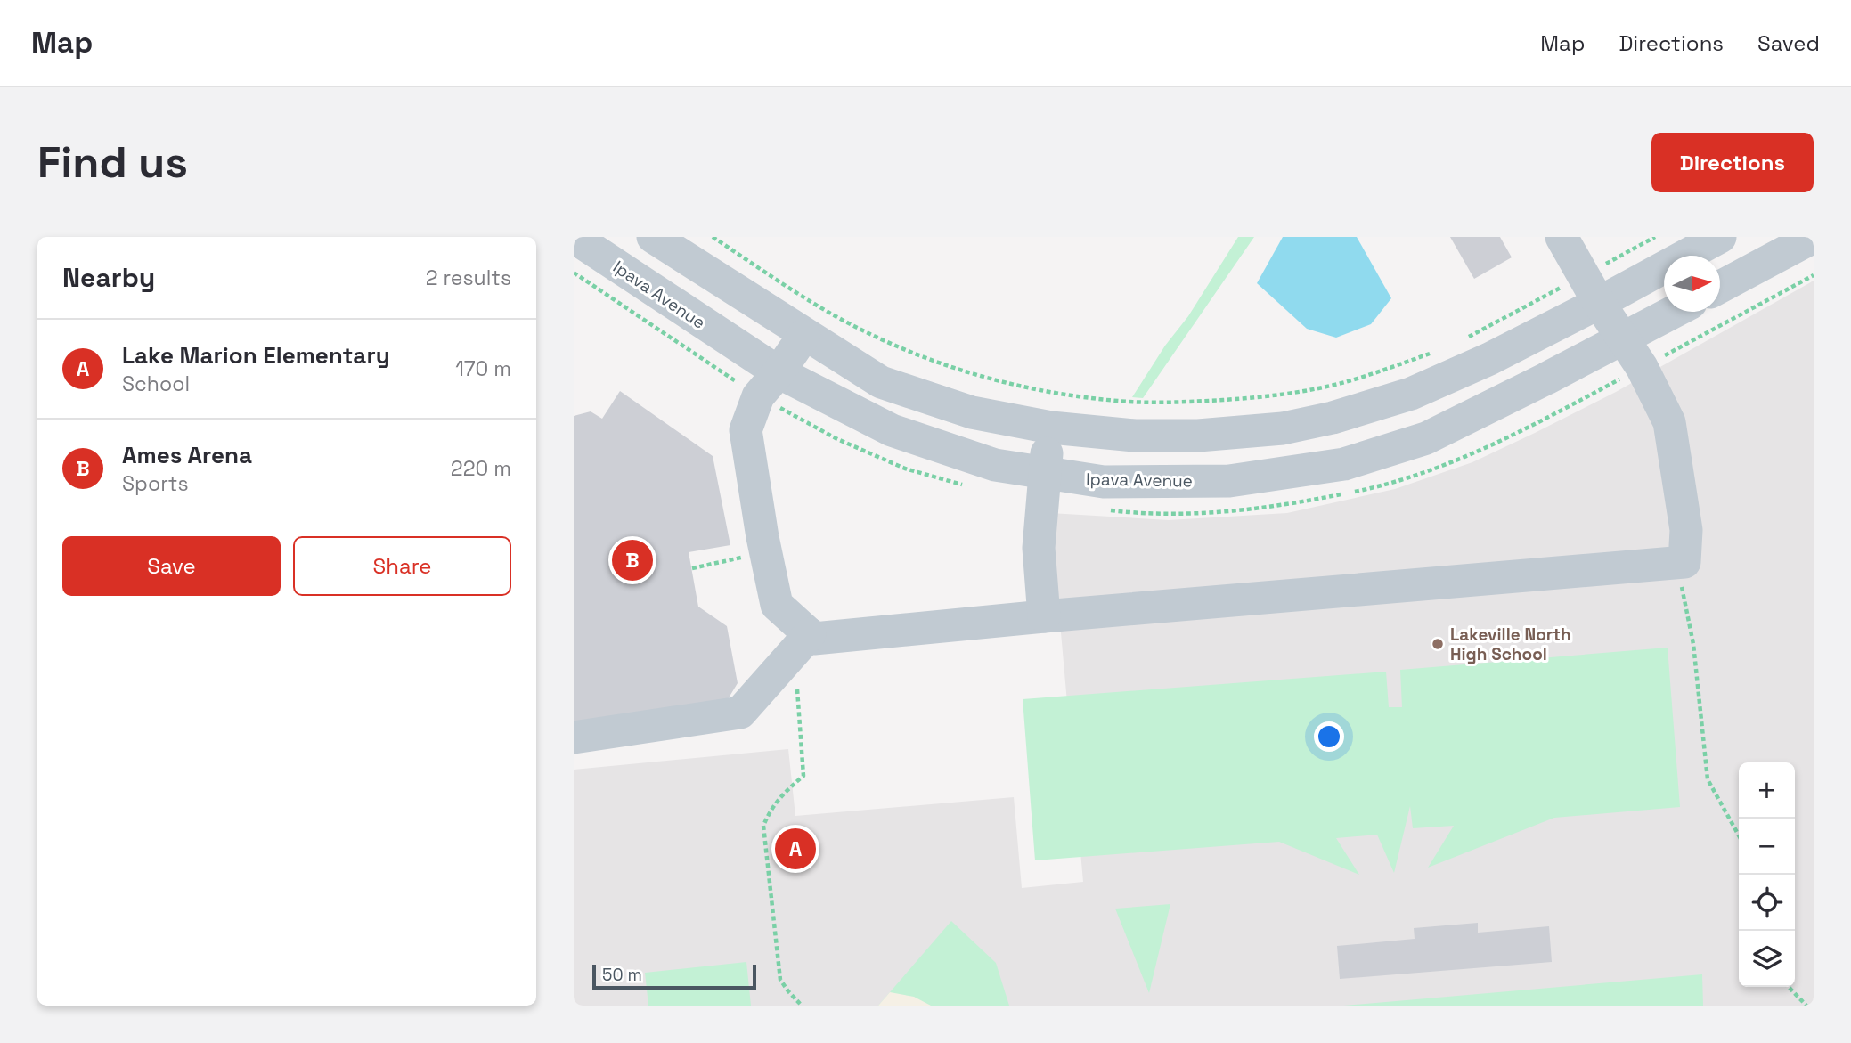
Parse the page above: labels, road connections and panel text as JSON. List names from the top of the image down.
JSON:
{
  "streets": {
    "street": ["Ipava Avenue"]
  },
  "places": ["Lakeville North High School"],
  "scale_bar": "50 m",
  "north": "right",
  "page": {
    "header": "Map",
    "nav": ["Map", "Directions", "Saved"],
    "buttons": [
      "Directions",
      ["Save", "Share"]
    ],
    "title": "Find us",
    "heading": ["Nearby", "2 results"],
    "list": [
      {
        "mark": "A",
        "name": "Lake Marion Elementary",
        "note": "School",
        "value": "170 m"
      },
      {
        "mark": "B",
        "name": "Ames Arena",
        "note": "Sports",
        "value": "220 m"
      }
    ],
    "pins": ["B", "A"],
    "map_buttons": ["+", "−"],
    "scale": "50 m"
  }
}
